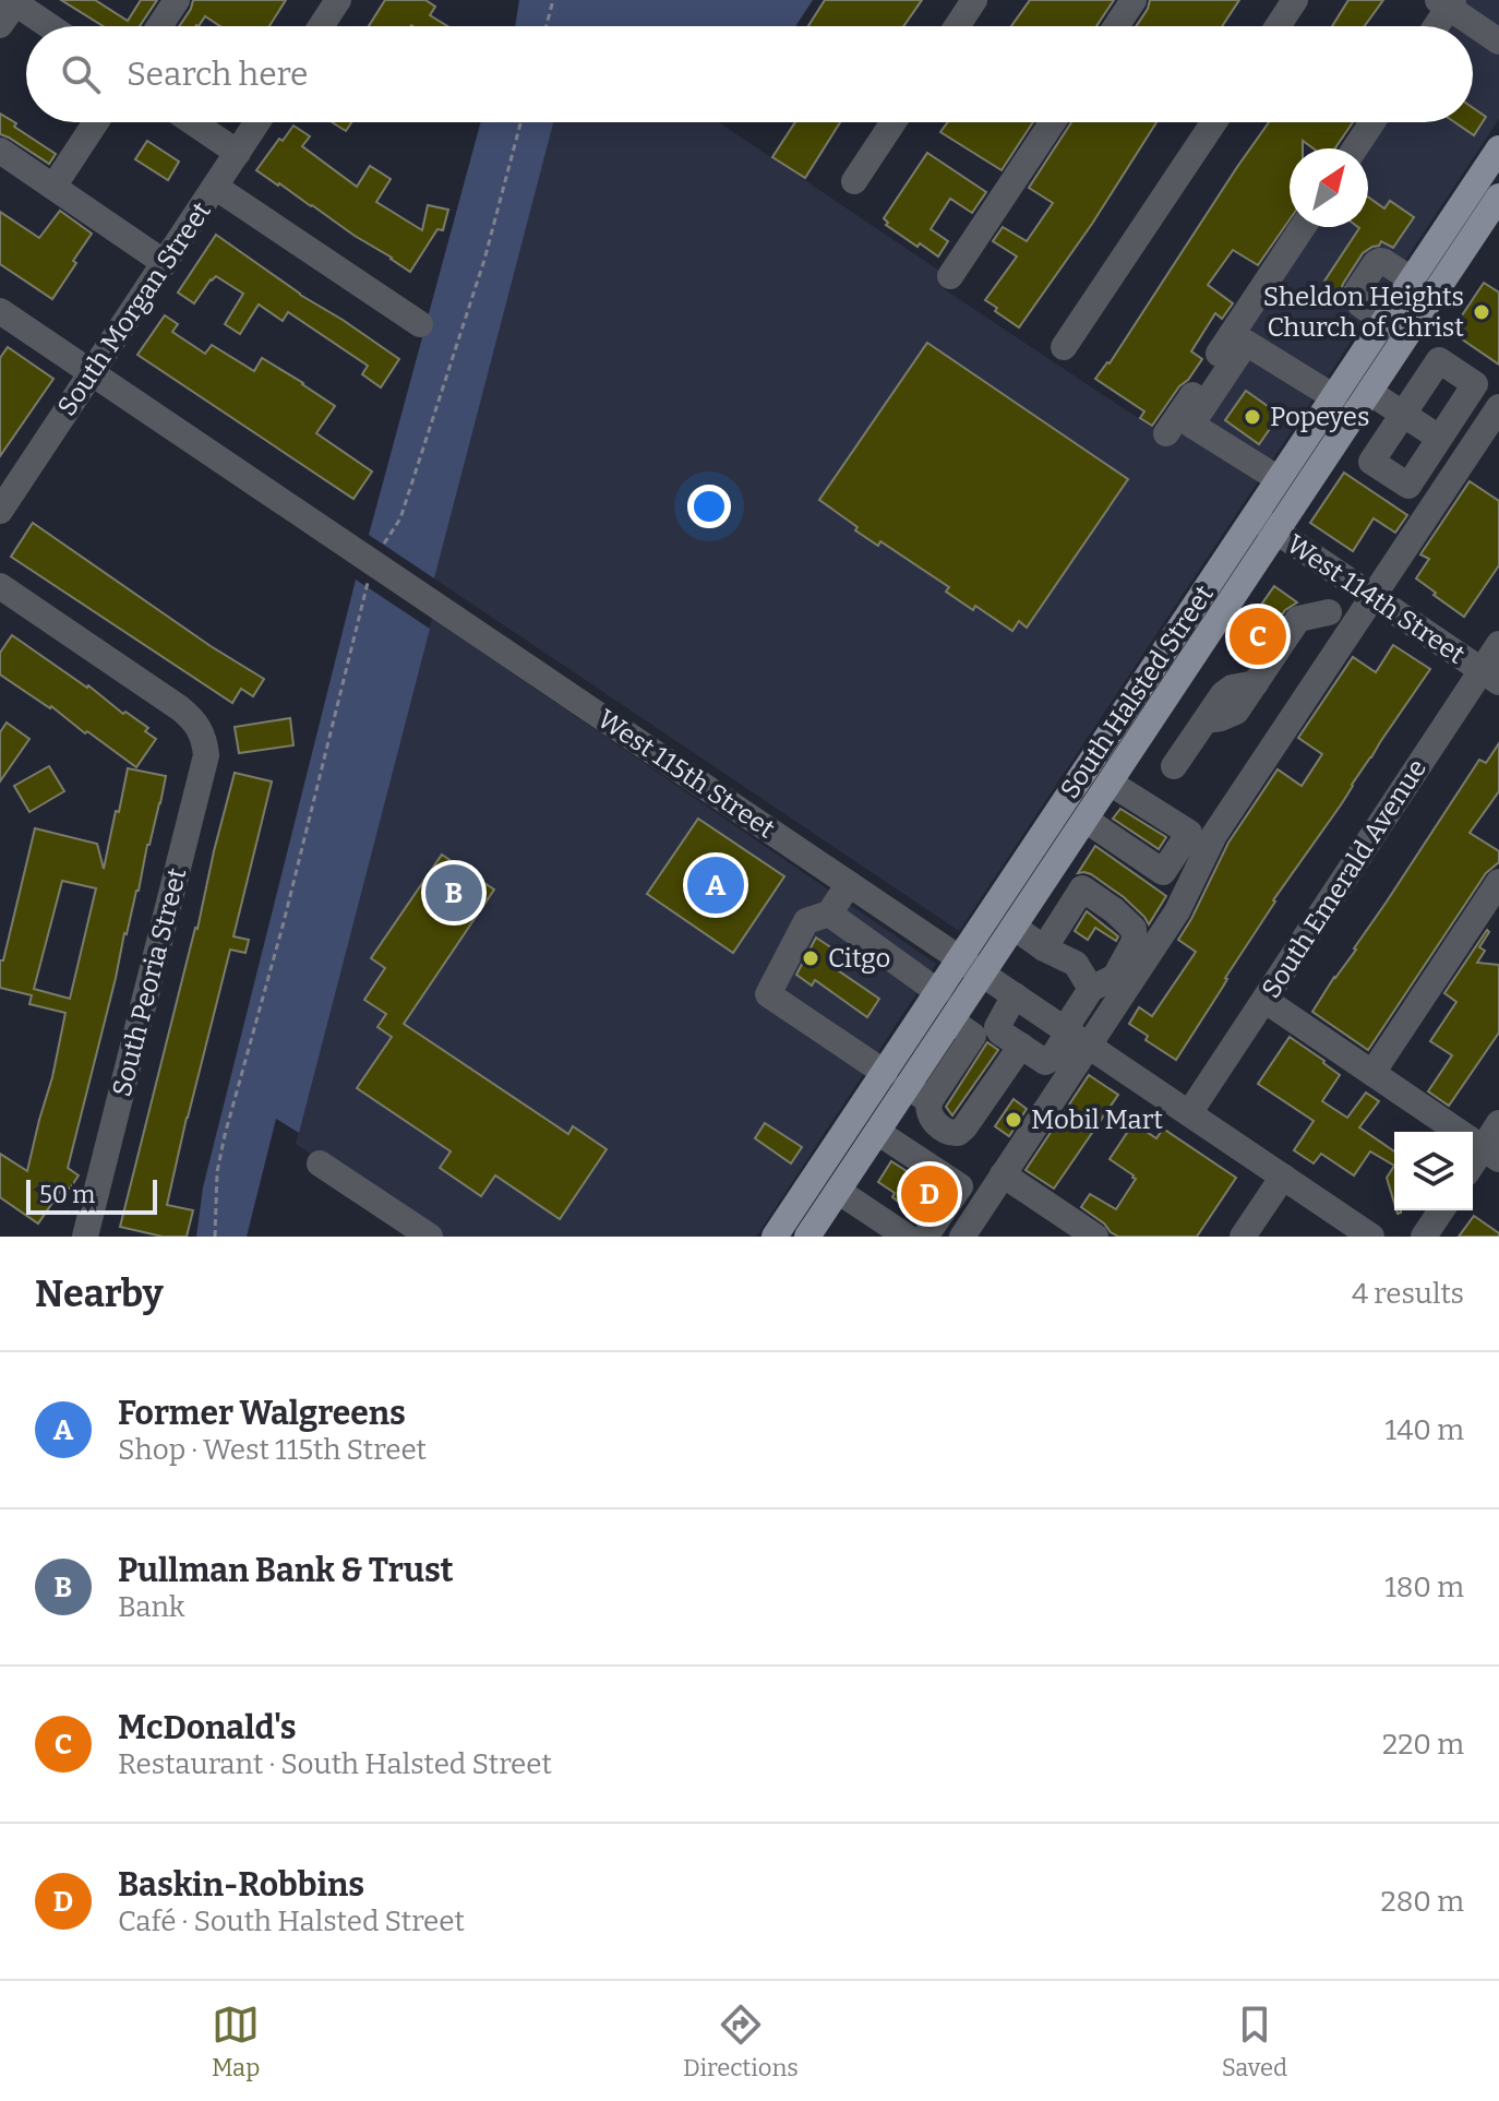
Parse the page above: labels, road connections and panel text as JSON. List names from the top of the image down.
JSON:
{
  "streets": {
    "main road": ["South Halsted Street"],
    "street": [
      "South Morgan Street",
      "West 114th Street",
      "West 115th Street",
      "South Emerald Avenue",
      "South Peoria Street"
    ]
  },
  "crossings": [
    ["South Morgan Street", "West 115th Street"],
    ["West 114th Street", "South Halsted Street"],
    ["West 114th Street", "South Emerald Avenue"],
    ["South Halsted Street", "West 115th Street"],
    ["West 115th Street", "South Emerald Avenue"]
  ],
  "places": [
    "Sheldon Heights Church of Christ",
    "Popeyes",
    "Citgo",
    "Mobil Mart"
  ],
  "scale_bar": "50 m",
  "north": "top right",
  "page": {
    "search": "Search here",
    "pins": [
      "C",
      "A",
      "B",
      "D"
    ],
    "scale": "50 m",
    "heading": ["Nearby", "4 results"],
    "list": [
      {
        "mark": "A",
        "name": "Former Walgreens",
        "note": "Shop · West 115th Street",
        "value": "140 m"
      },
      {
        "mark": "B",
        "name": "Pullman Bank & Trust",
        "note": "Bank",
        "value": "180 m"
      },
      {
        "mark": "C",
        "name": "McDonald's",
        "note": "Restaurant · South Halsted Street",
        "value": "220 m"
      },
      {
        "mark": "D",
        "name": "Baskin-Robbins",
        "note": "Café · South Halsted Street",
        "value": "280 m"
      }
    ],
    "nav": ["Map", "Directions", "Saved"]
  }
}
